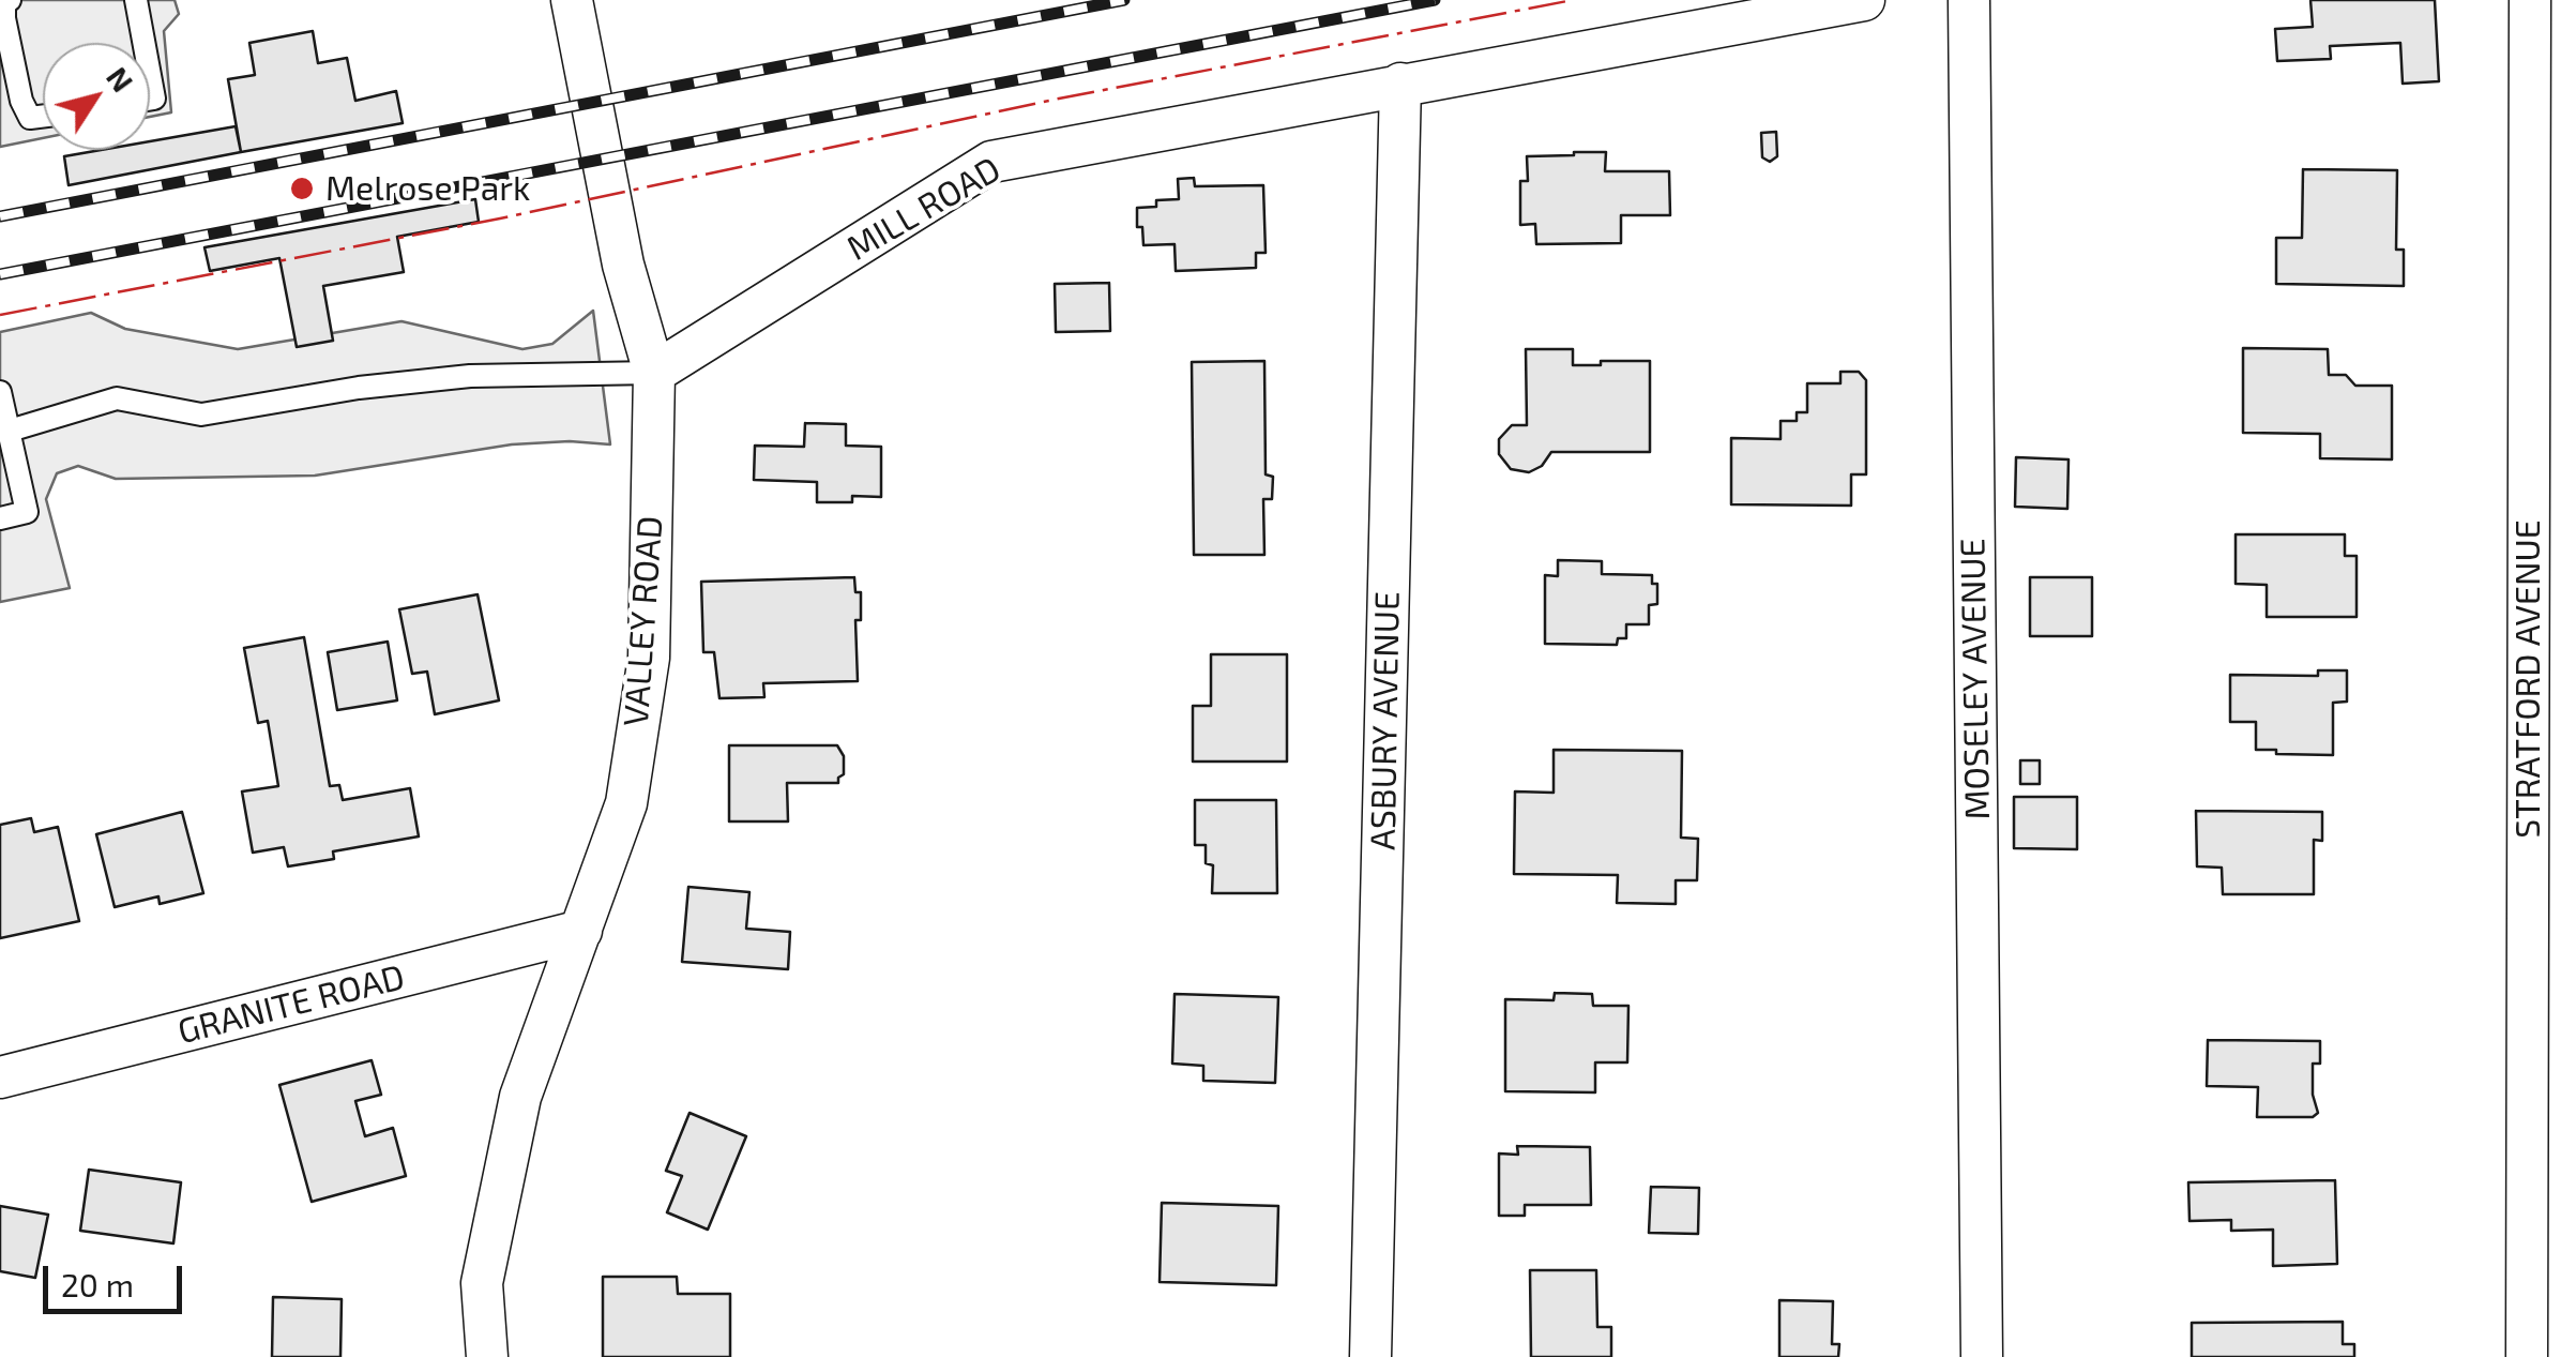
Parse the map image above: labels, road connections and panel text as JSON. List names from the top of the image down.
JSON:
{
  "streets": {
    "street": [
      "MILL ROAD",
      "VALLEY ROAD",
      "MOSELEY AVENUE",
      "STRATFORD AVENUE",
      "ASBURY AVENUE",
      "GRANITE ROAD"
    ]
  },
  "crossings": [
    ["MILL ROAD", "VALLEY ROAD"],
    ["MILL ROAD", "ASBURY AVENUE"],
    ["VALLEY ROAD", "GRANITE ROAD"]
  ],
  "places": ["Melrose Park"],
  "scale_bar": "20 m",
  "north": "top right"
}
